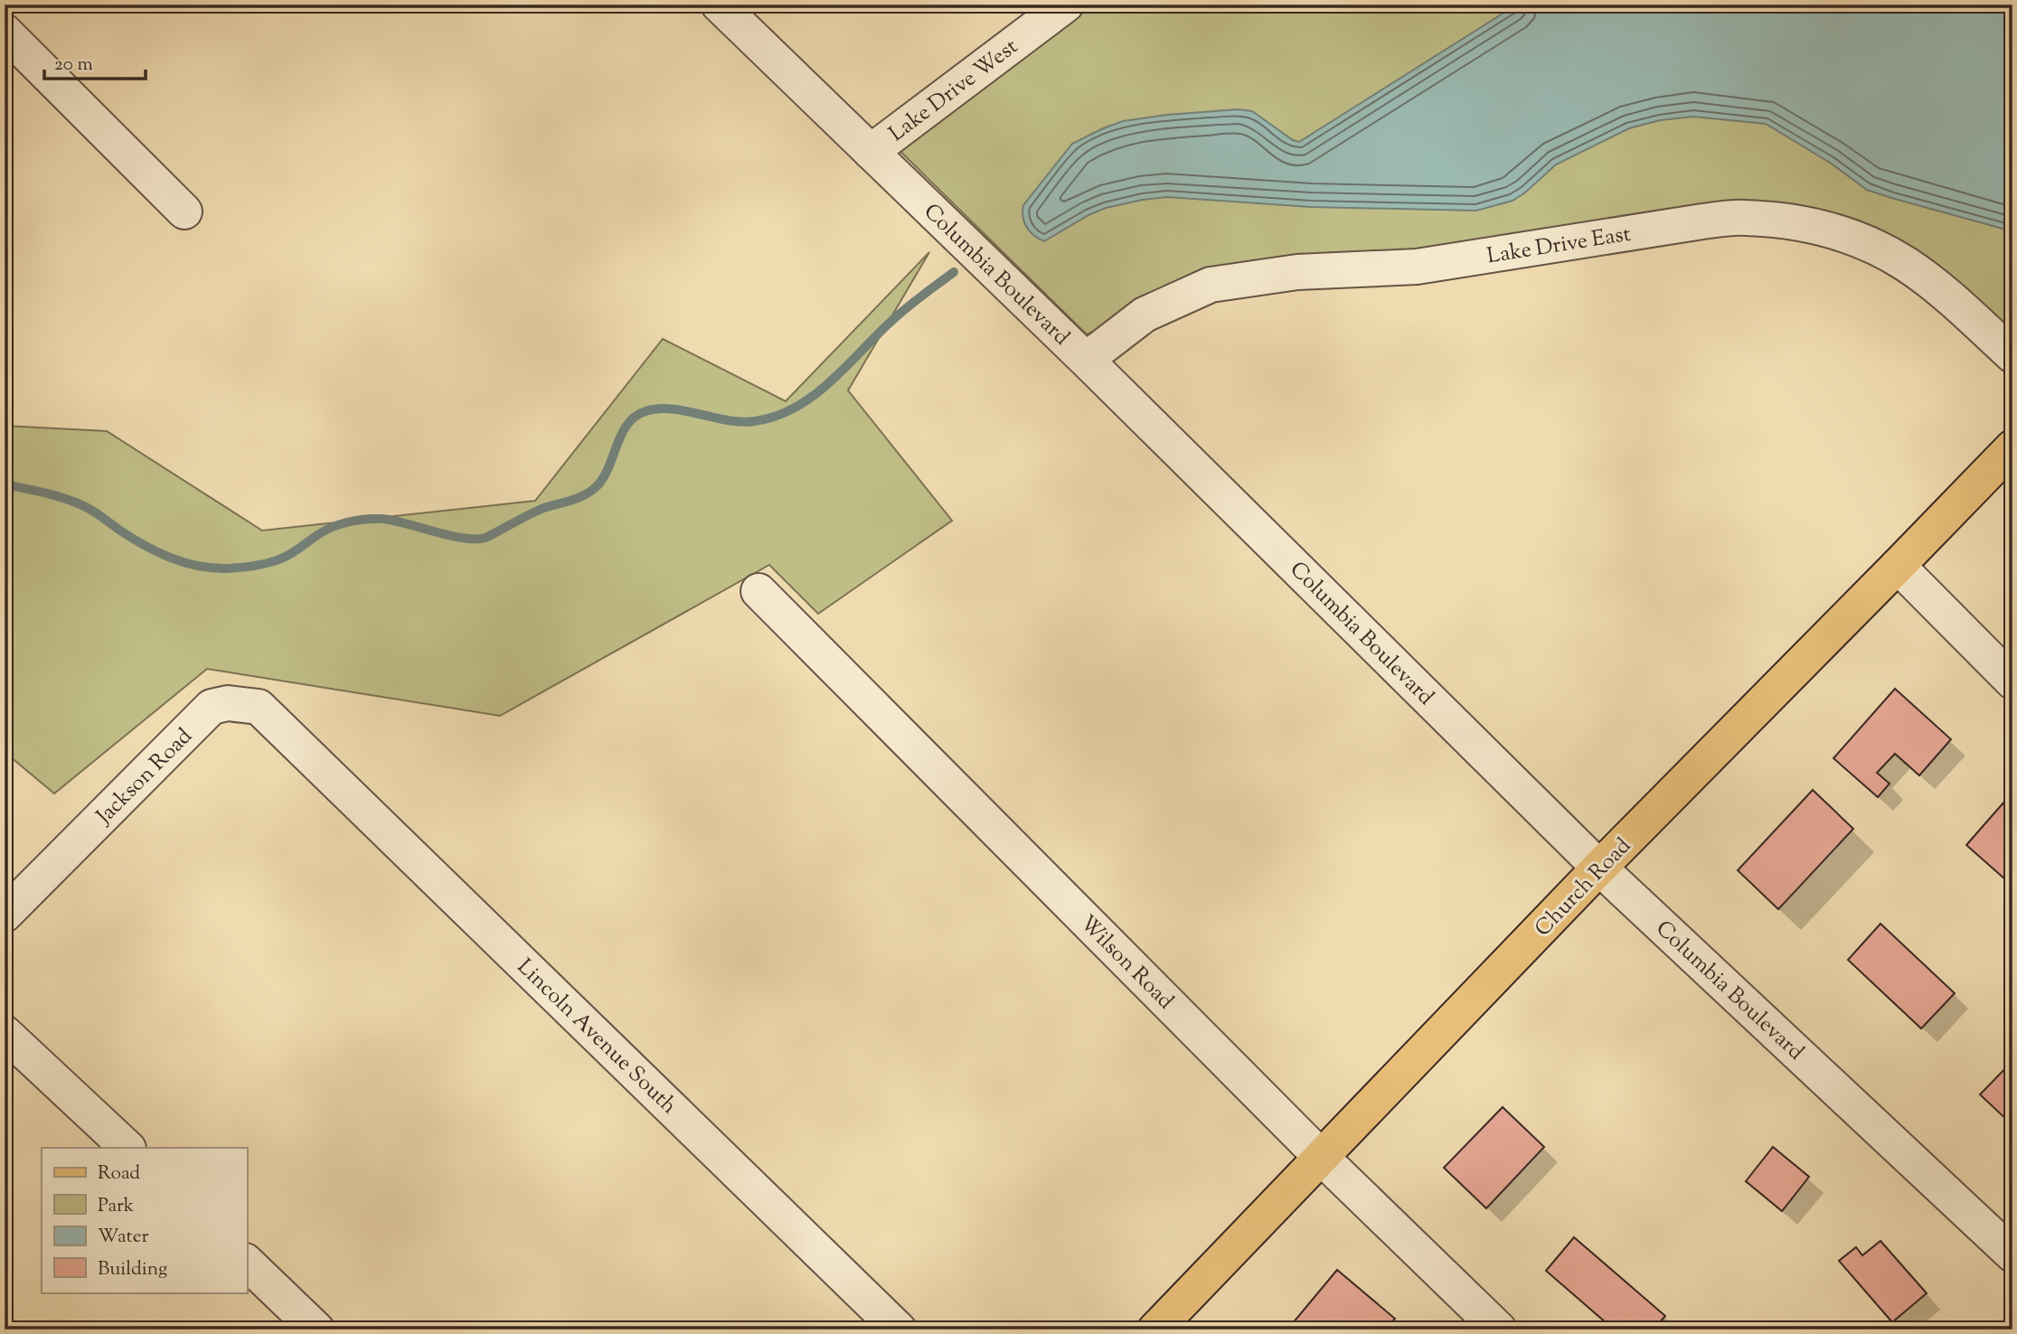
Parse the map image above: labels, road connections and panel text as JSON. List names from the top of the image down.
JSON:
{
  "streets": {
    "main road": ["Church Road"],
    "street": [
      "Lake Drive West",
      "Lake Drive East",
      "Columbia Boulevard",
      "Jackson Road",
      "Wilson Road",
      "Lincoln Avenue South"
    ]
  },
  "crossings": [
    ["Lake Drive West", "Columbia Boulevard"],
    ["Lake Drive East", "Columbia Boulevard"],
    ["Columbia Boulevard", "Church Road"],
    ["Jackson Road", "Lincoln Avenue South"],
    ["Church Road", "Wilson Road"]
  ],
  "legend": [
    "Road",
    "Park",
    "Water",
    "Building"
  ],
  "scale_bar": "20 m"
}
